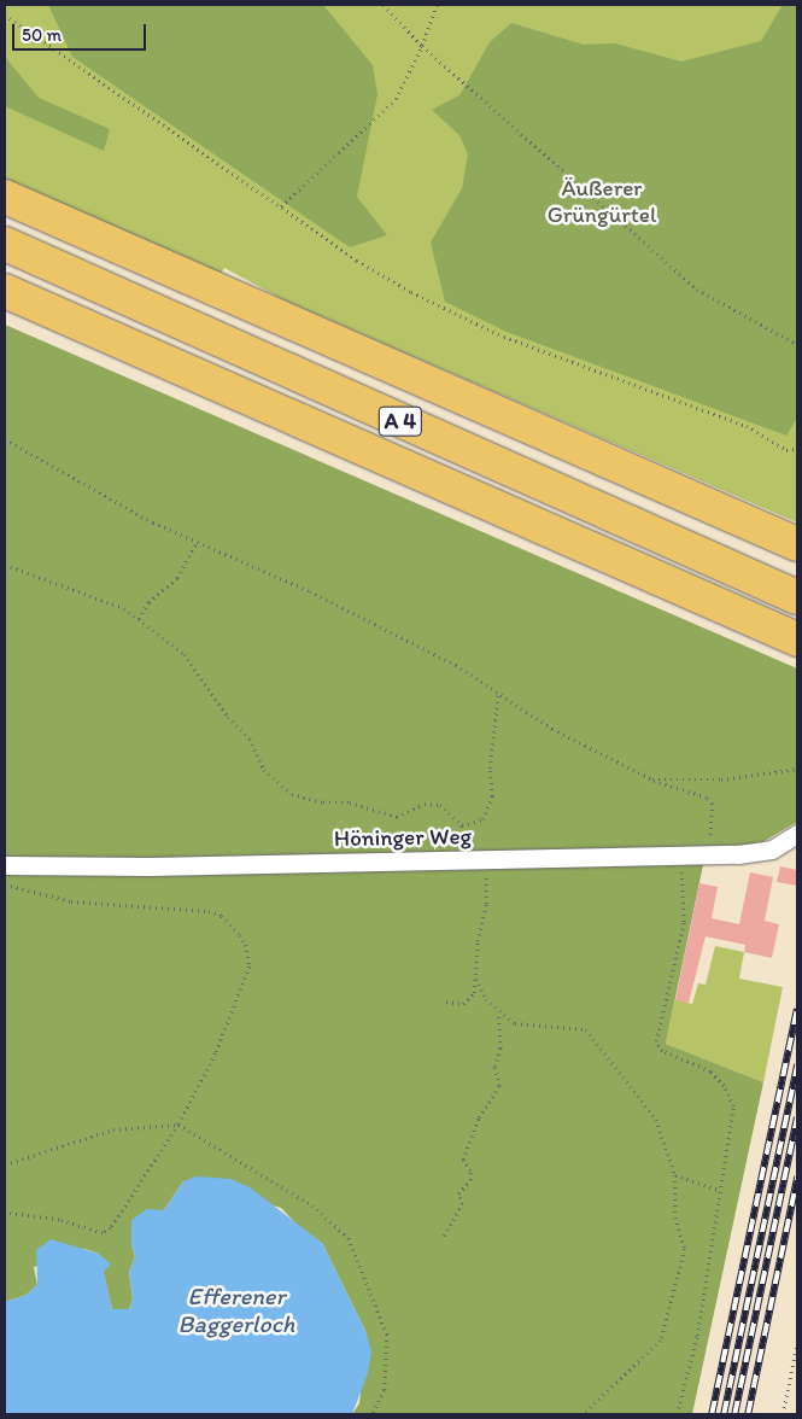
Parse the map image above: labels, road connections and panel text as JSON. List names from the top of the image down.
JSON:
{
  "streets": {
    "highway": ["A 4"],
    "street": ["Höninger Weg"]
  },
  "water": ["Efferener Baggerloch"],
  "parks": ["Äußerer Grüngürtel"],
  "scale_bar": "50 m"
}
